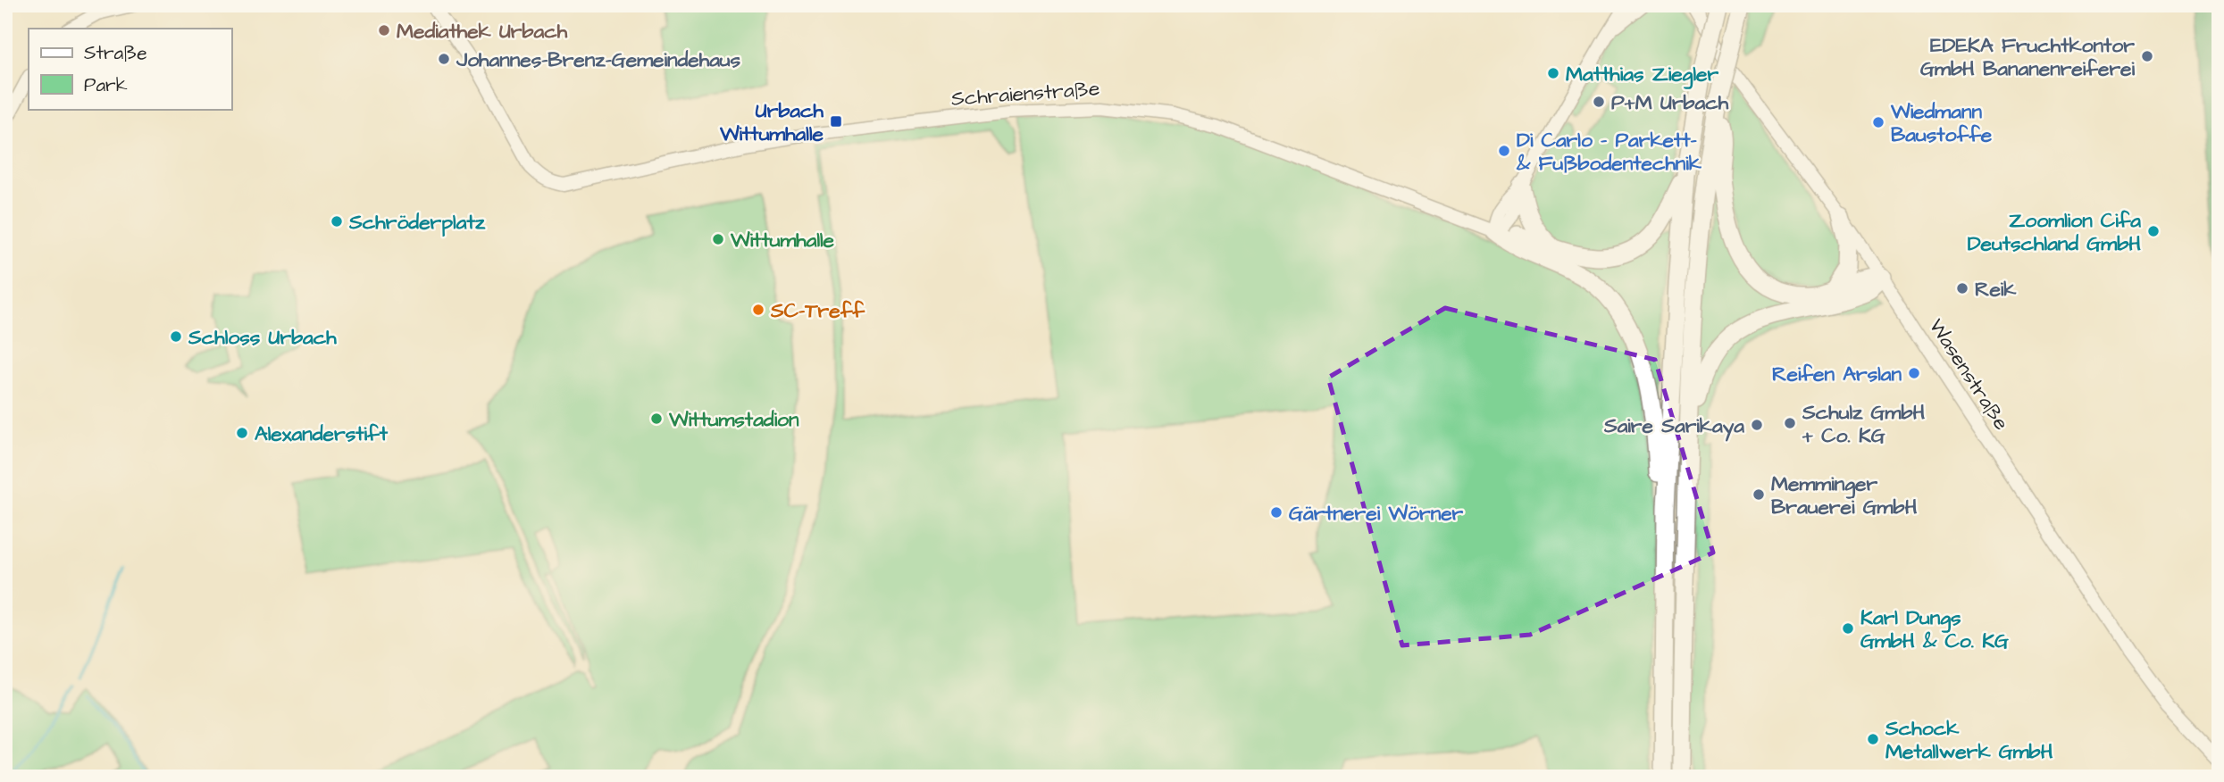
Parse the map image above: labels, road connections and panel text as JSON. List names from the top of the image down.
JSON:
{
  "streets": {
    "street": ["Schraienstraße", "Wasenstraße"]
  },
  "places": {
    "other": [
      "Mediathek Urbach",
      "EDEKA Fruchtkontor GmbH Bananenreiferei",
      "Johannes-Brenz-Gemeindehaus",
      "Matthias Ziegler",
      "P+M Urbach",
      "Wiedmann Baustoffe",
      "Di Carlo - Parkett- & Fußbodentechnik",
      "Schröderplatz",
      "Zoomlion Cifa Deutschland GmbH",
      "Wittumhalle",
      "Reik",
      "SC-Treff",
      "Schloss Urbach",
      "Reifen Arslan",
      "Wittumstadion",
      "Schulz GmbH + Co. KG",
      "Saire Sarikaya",
      "Alexanderstift",
      "Memminger Brauerei GmbH",
      "Gärtnerei Wörner",
      "Karl Dungs GmbH & Co. KG",
      "Schock Metallwerk GmbH"
    ],
    "transit": ["Urbach Wittumhalle"]
  },
  "legend": ["Straße", "Park"]
}
